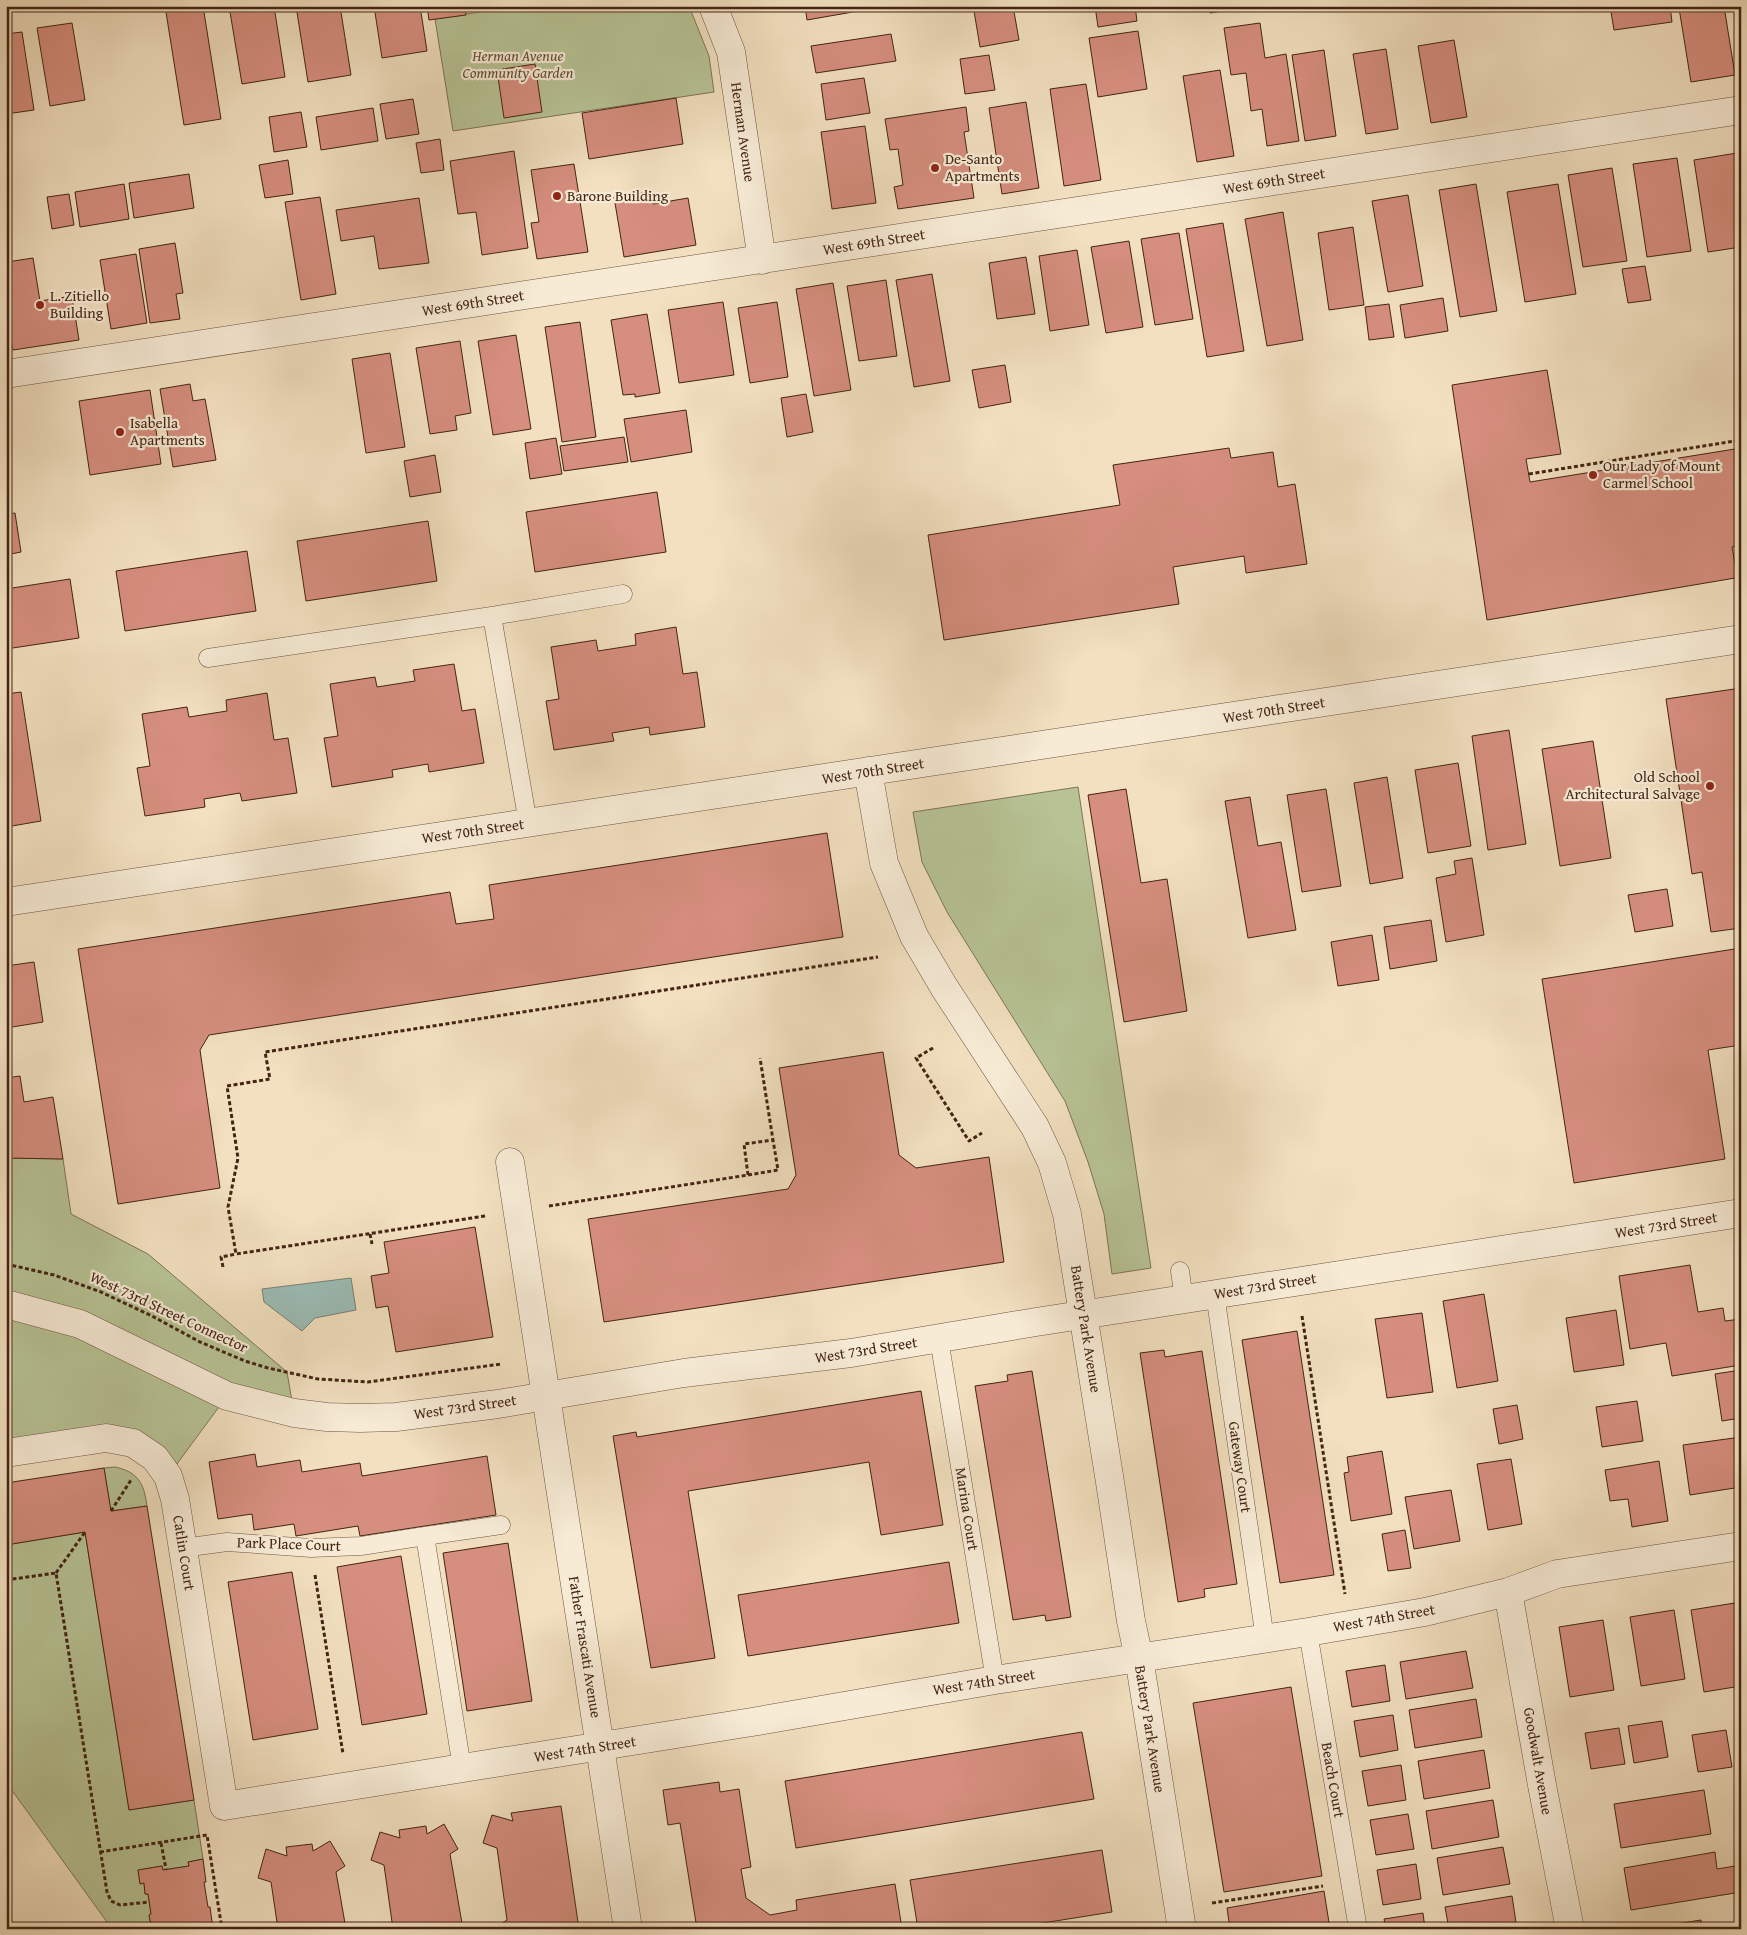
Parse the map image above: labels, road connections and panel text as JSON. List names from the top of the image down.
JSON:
{
  "streets": {
    "street": [
      "Herman Avenue",
      "West 69th Street",
      "West 70th Street",
      "West 73rd Street",
      "Battery Park Avenue",
      "Catlin Court",
      "West 74th Street",
      "Father Frascati Avenue",
      "Goodwalt Avenue"
    ],
    "lane": [
      "Gateway Court",
      "Marina Court",
      "Park Place Court",
      "Beach Court"
    ],
    "path": ["West 73rd Street Connector"]
  },
  "crossings": [
    ["Herman Avenue", "West 69th Street"],
    ["West 70th Street", "Battery Park Avenue"],
    ["West 73rd Street", "Battery Park Avenue"],
    ["West 73rd Street", "Gateway Court"],
    ["West 73rd Street", "Marina Court"],
    ["West 73rd Street", "Father Frascati Avenue"],
    ["Battery Park Avenue", "West 74th Street"],
    ["Gateway Court", "West 74th Street"],
    ["Marina Court", "West 74th Street"],
    ["Park Place Court", "Catlin Court"],
    ["Catlin Court", "West 74th Street"],
    ["West 74th Street", "Father Frascati Avenue"],
    ["West 74th Street", "Goodwalt Avenue"],
    ["West 74th Street", "Beach Court"]
  ],
  "parks": ["Herman Avenue Community Garden"],
  "places": [
    "De-Santo Apartments",
    "Barone Building",
    "L. Zitiello Building",
    "Isabella Apartments",
    "Our Lady of Mount Carmel School",
    "Old School Architectural Salvage"
  ]
}
